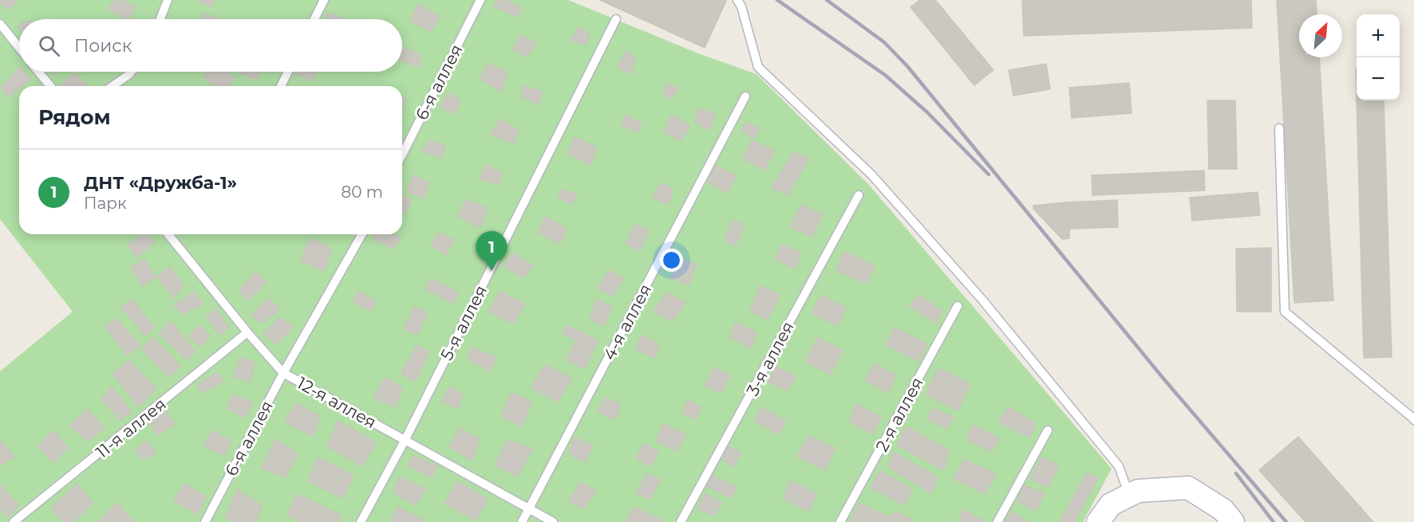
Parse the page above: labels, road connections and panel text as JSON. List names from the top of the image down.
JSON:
{
  "streets": {
    "lane": [
      "6-я аллея",
      "4-я аллея",
      "5-я аллея",
      "3-я аллея",
      "12-я аллея",
      "2-я аллея",
      "11-я аллея"
    ]
  },
  "crossings": [
    ["6-я аллея", "12-я аллея"],
    ["4-я аллея", "12-я аллея"],
    ["5-я аллея", "12-я аллея"],
    ["12-я аллея", "11-я аллея"]
  ],
  "north": "top right",
  "page": {
    "map_buttons": ["+", "−"],
    "search": "Поиск",
    "heading": "Рядом",
    "list": [
      {
        "mark": "1",
        "name": "ДНТ «Дружба-1»",
        "note": "Парк",
        "value": "80 m"
      }
    ],
    "pins": "1"
  }
}
